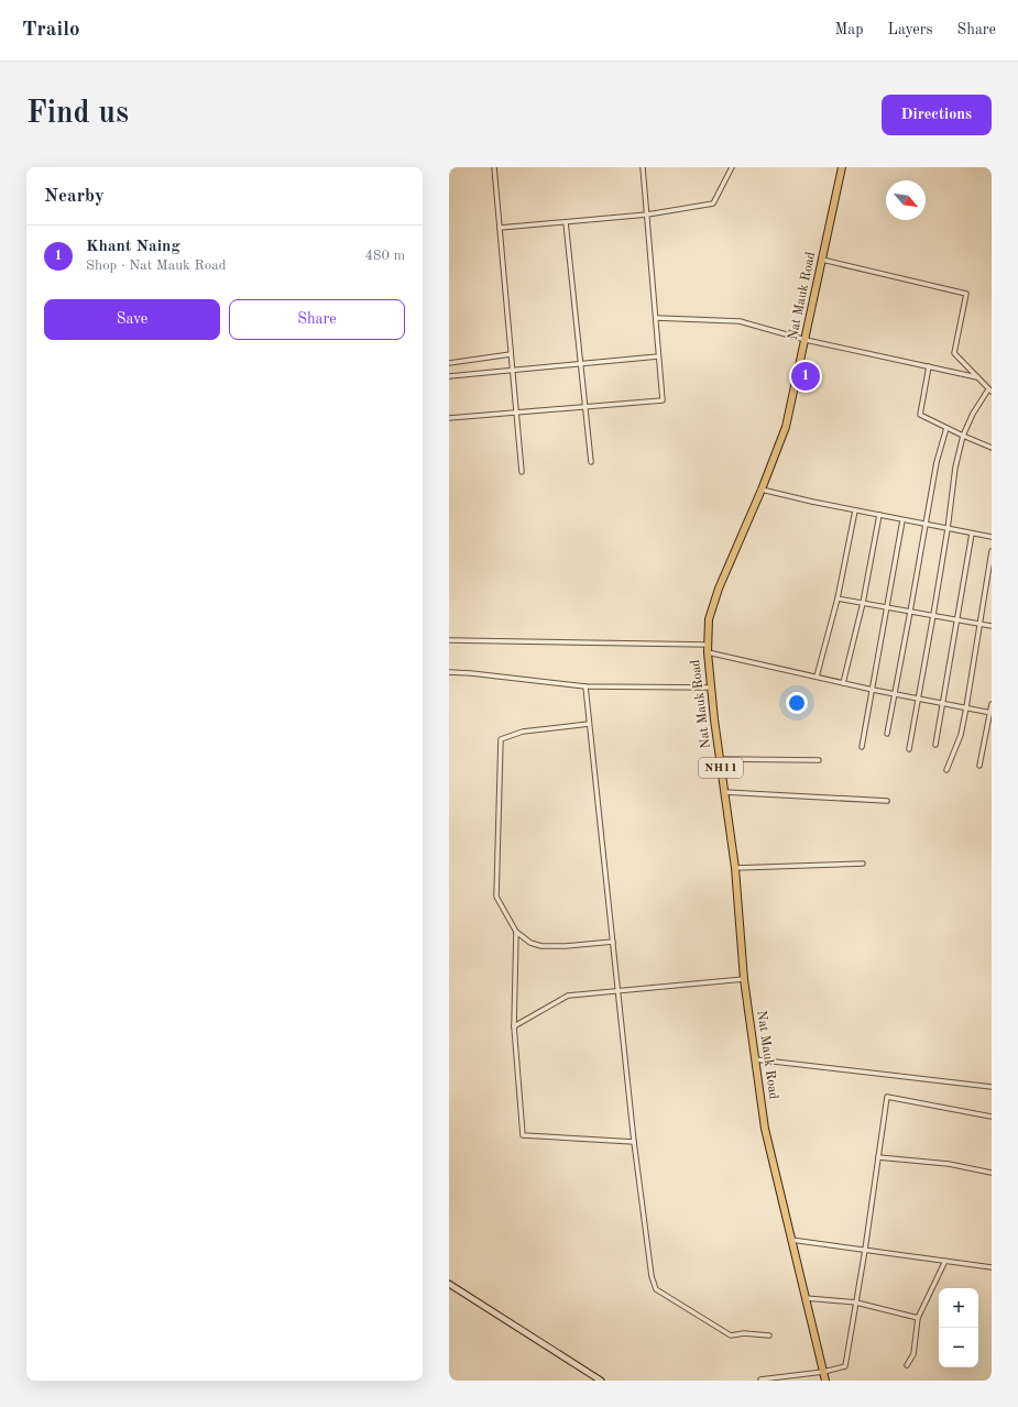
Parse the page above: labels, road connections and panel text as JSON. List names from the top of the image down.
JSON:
{
  "streets": {
    "highway": ["Nat Mauk Road", "NH11"]
  },
  "north": "bottom right",
  "page": {
    "header": "Trailo",
    "nav": ["Map", "Layers", "Share"],
    "buttons": [
      "Directions",
      ["Save", "Share"]
    ],
    "title": "Find us",
    "heading": "Nearby",
    "list": [
      {
        "mark": "1",
        "name": "Khant Naing",
        "note": "Shop · Nat Mauk Road",
        "value": "480 m"
      }
    ],
    "pins": "1",
    "map_buttons": ["+", "−"]
  }
}
